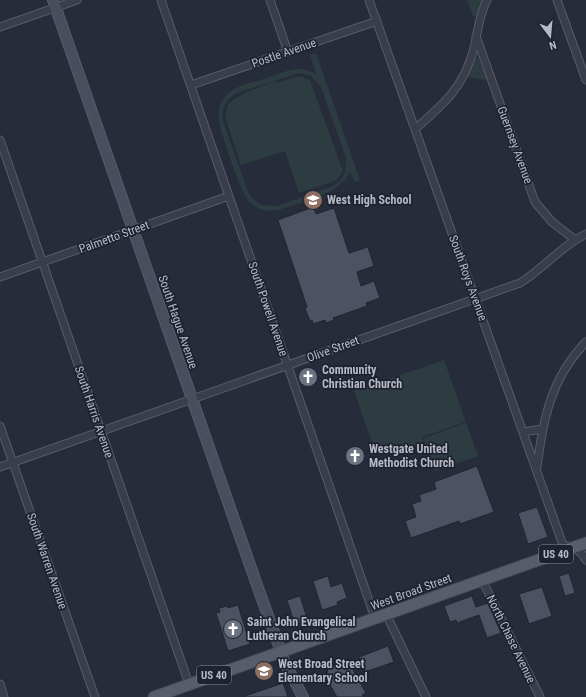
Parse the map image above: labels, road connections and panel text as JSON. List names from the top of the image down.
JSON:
{
  "streets": {
    "main road": ["South Hague Avenue", "US 40", "West Broad Street"],
    "street": [
      "Postle Avenue",
      "Guernsey Avenue",
      "Palmetto Street",
      "South Roys Avenue",
      "South Powell Avenue",
      "Olive Street",
      "South Harris Avenue",
      "South Warren Avenue",
      "North Chase Avenue"
    ]
  },
  "crossings": [
    ["Postle Avenue", "South Roys Avenue"],
    ["Postle Avenue", "South Powell Avenue"],
    ["Guernsey Avenue", "Olive Street"],
    ["Palmetto Street", "South Powell Avenue"],
    ["Palmetto Street", "South Hague Avenue"],
    ["Palmetto Street", "South Harris Avenue"],
    ["South Roys Avenue", "Olive Street"],
    ["South Roys Avenue", "West Broad Street"],
    ["South Powell Avenue", "Olive Street"],
    ["South Powell Avenue", "West Broad Street"],
    ["South Hague Avenue", "Olive Street"],
    ["South Hague Avenue", "West Broad Street"],
    ["Olive Street", "South Harris Avenue"],
    ["Olive Street", "South Warren Avenue"],
    ["South Harris Avenue", "West Broad Street"],
    ["West Broad Street", "North Chase Avenue"]
  ],
  "places": {
    "school or university": ["West High School", "West Broad Street Elementary School"],
    "church": ["Community Christian Church", "Westgate United Methodist Church", "Saint John Evangelical Lutheran Church"]
  },
  "north": "bottom"
}
